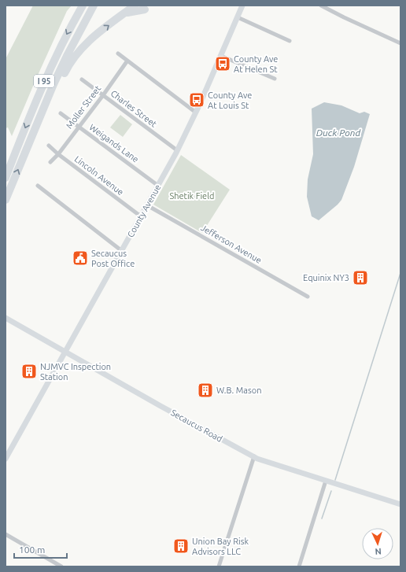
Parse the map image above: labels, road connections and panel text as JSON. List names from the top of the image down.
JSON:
{
  "streets": {
    "highway": ["I 95"],
    "main road": ["County Avenue", "Secaucus Road"],
    "street": [
      "Moller Street",
      "Charles Street",
      "Weigands Lane",
      "Lincoln Avenue",
      "Jefferson Avenue"
    ]
  },
  "crossings": [
    ["Moller Street", "Charles Street"],
    ["Moller Street", "Weigands Lane"],
    ["Moller Street", "Lincoln Avenue"],
    ["Charles Street", "County Avenue"],
    ["Weigands Lane", "County Avenue"],
    ["Lincoln Avenue", "County Avenue"],
    ["County Avenue", "Jefferson Avenue"],
    ["County Avenue", "Secaucus Road"]
  ],
  "water": ["Duck Pond"],
  "parks": ["Shetik Field"],
  "places": {
    "bus stop": ["County Ave At Helen St", "County Ave At Louis St"],
    "public building": ["Secaucus Post Office"],
    "building": [
      "Equinix NY3",
      "NJMVC Inspection Station",
      "W.B. Mason",
      "Union Bay Risk Advisors LLC"
    ]
  },
  "scale_bar": "100 m",
  "north": "bottom"
}
